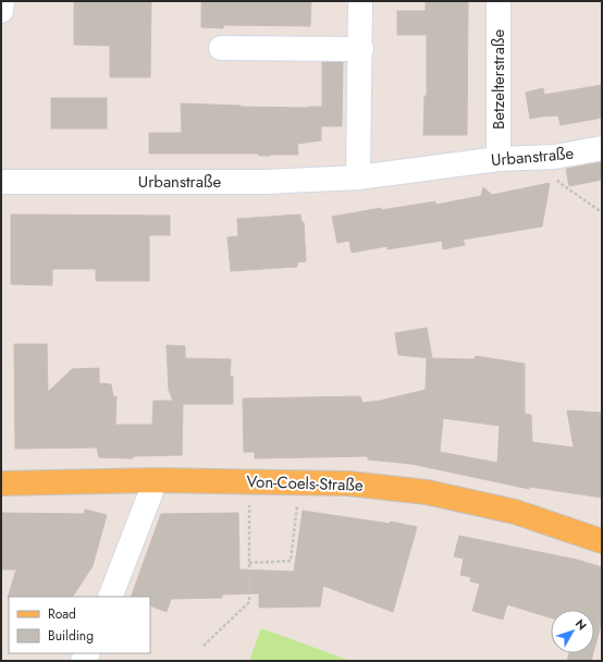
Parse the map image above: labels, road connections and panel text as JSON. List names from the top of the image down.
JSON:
{
  "streets": {
    "main road": ["Von-Coels-Straße"],
    "street": ["Betzelterstraße", "Urbanstraße"]
  },
  "crossings": [
    ["Betzelterstraße", "Urbanstraße"]
  ],
  "legend": ["Road", "Building"],
  "north": "top right"
}
